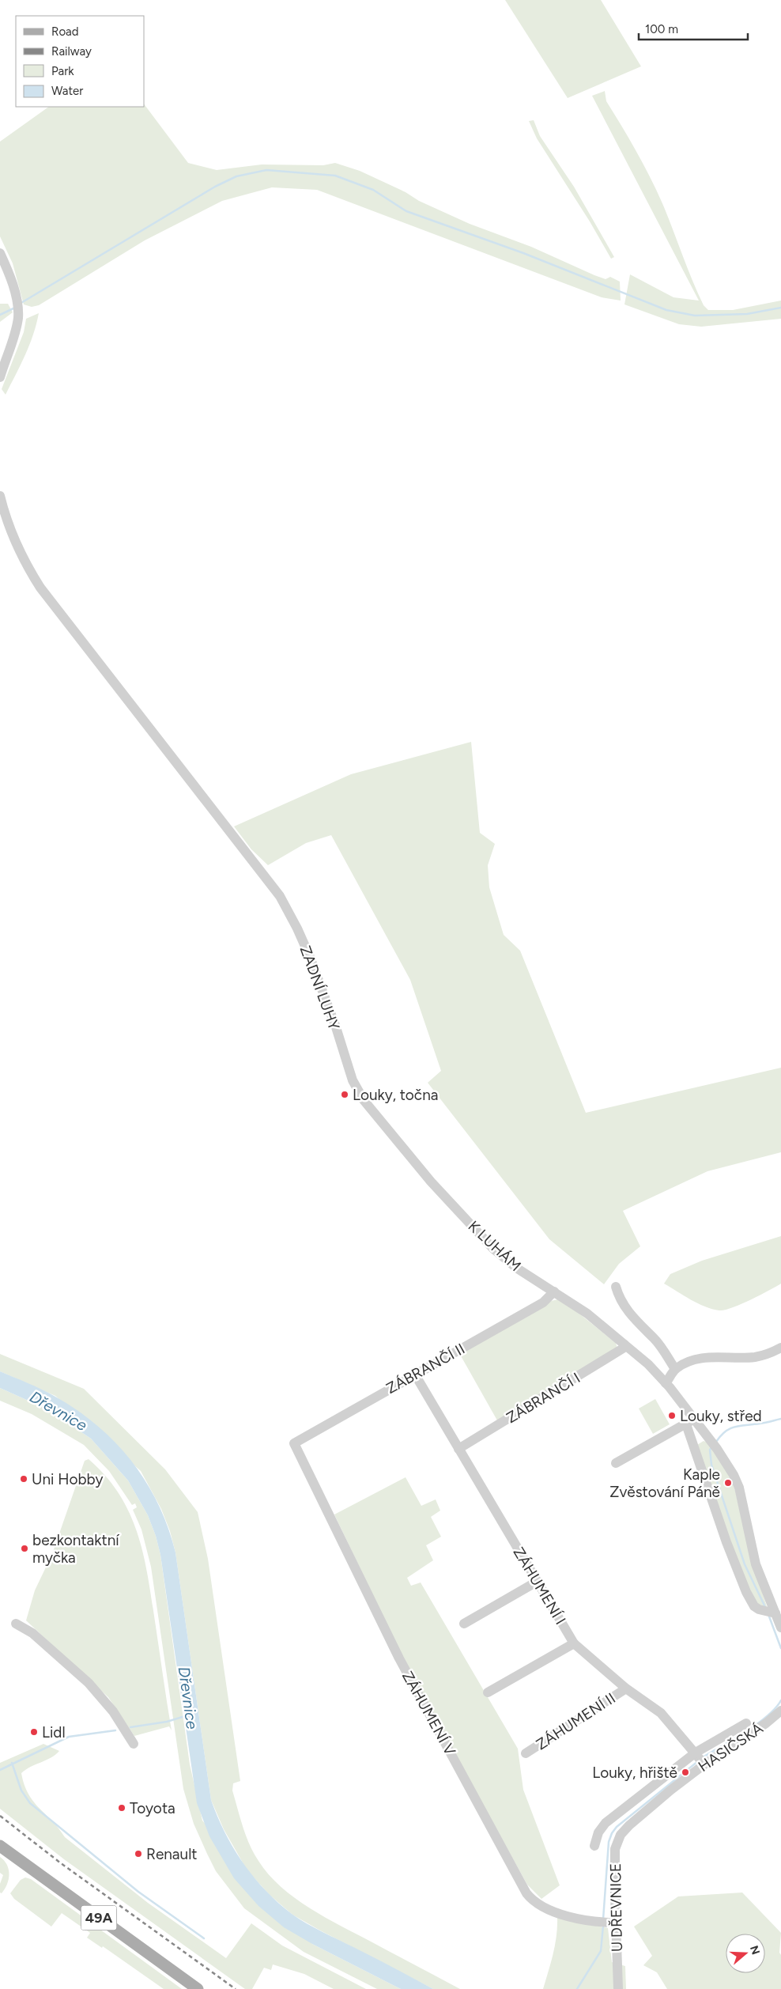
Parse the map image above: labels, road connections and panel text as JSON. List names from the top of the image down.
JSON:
{
  "streets": {
    "main road": ["49A"],
    "street": [
      "ZADNÍ LUHY",
      "K LUHÁM",
      "ZÁBRANČÍ II",
      "ZÁBRANČÍ I",
      "ZÁHUMENÍ I",
      "ZÁHUMENÍ V",
      "ZÁHUMENÍ II",
      "HASIČSKÁ",
      "U DŘEVNICE"
    ]
  },
  "crossings": [
    ["ZADNÍ LUHY", "K LUHÁM"],
    ["K LUHÁM", "ZÁBRANČÍ II"],
    ["K LUHÁM", "ZÁBRANČÍ I"],
    ["ZÁBRANČÍ II", "ZÁHUMENÍ I"],
    ["ZÁBRANČÍ II", "ZÁHUMENÍ V"],
    ["ZÁBRANČÍ I", "ZÁHUMENÍ I"],
    ["ZÁHUMENÍ I", "ZÁHUMENÍ II"],
    ["ZÁHUMENÍ I", "HASIČSKÁ"],
    ["ZÁHUMENÍ V", "U DŘEVNICE"],
    ["HASIČSKÁ", "U DŘEVNICE"]
  ],
  "water": ["Dřevnice"],
  "places": [
    "Louky, točna",
    "Louky, střed",
    "Uni Hobby",
    "Kaple Zvěstování Páně",
    "bezkontaktní myčka",
    "Lidl",
    "Louky, hřiště",
    "Toyota",
    "Renault"
  ],
  "legend": [
    "Road",
    "Railway",
    "Park",
    "Water"
  ],
  "scale_bar": "100 m",
  "north": "right"
}
